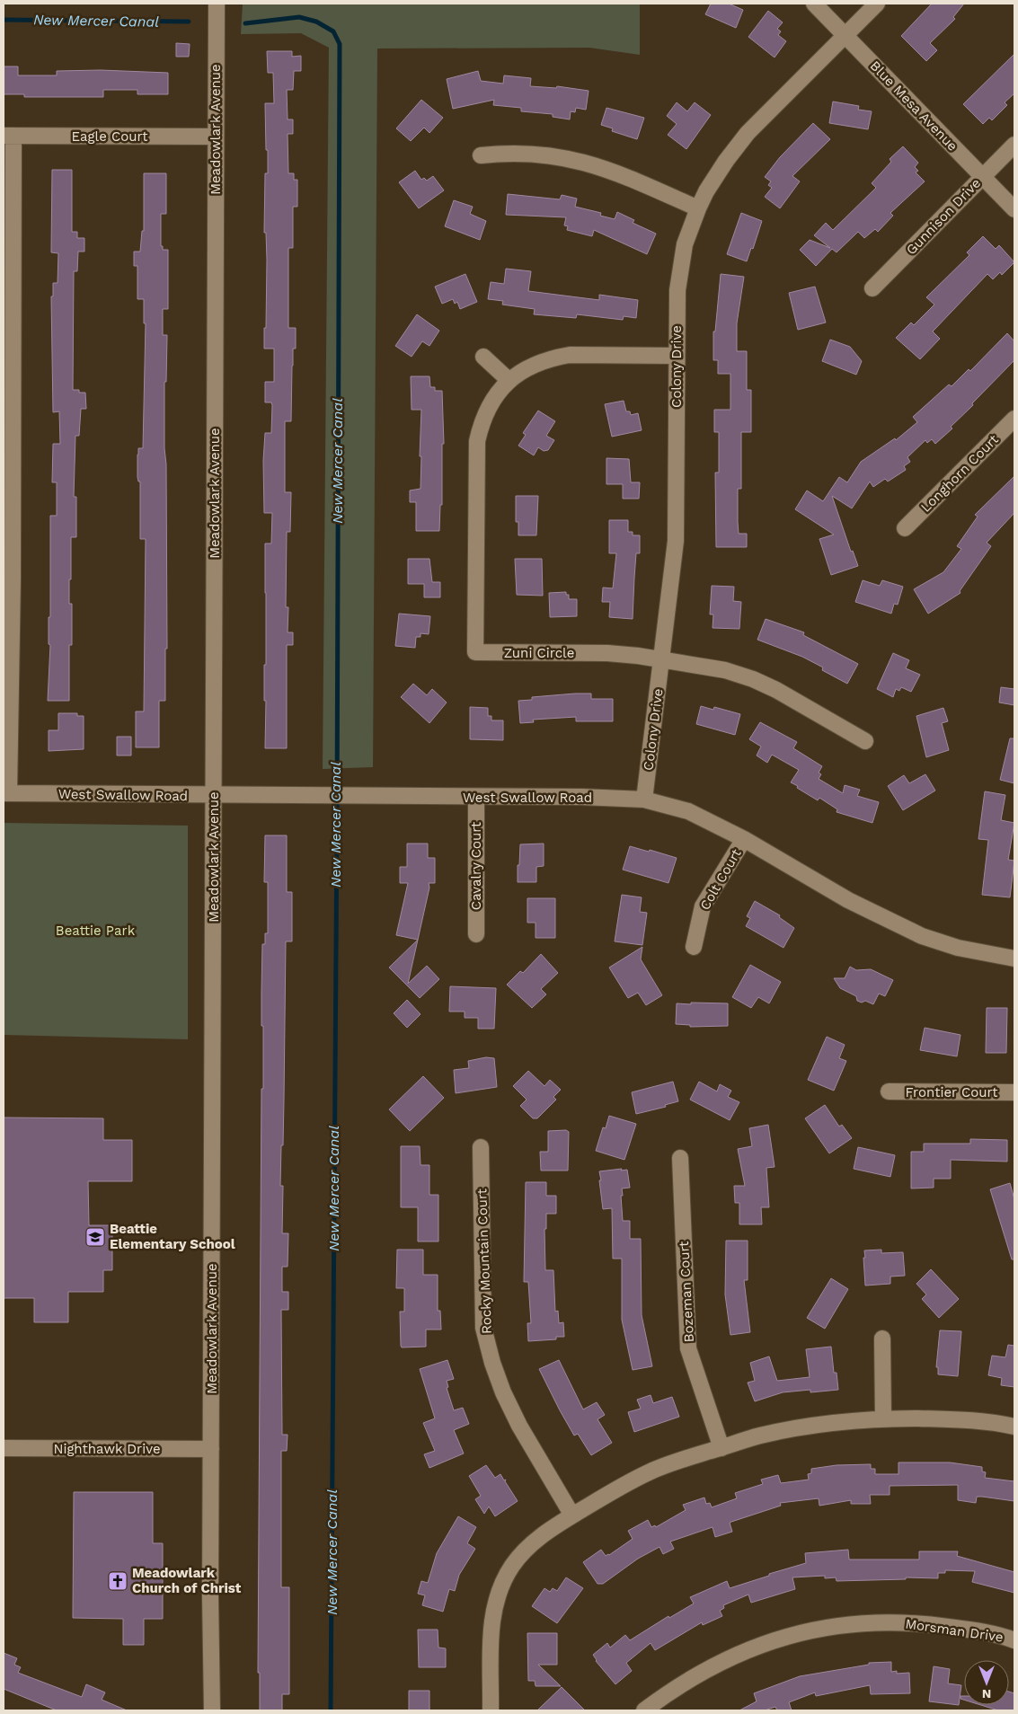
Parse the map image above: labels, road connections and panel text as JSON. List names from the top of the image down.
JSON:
{
  "streets": {
    "street": [
      "Blue Mesa Avenue",
      "Meadowlark Avenue",
      "Eagle Court",
      "Gunnison Drive",
      "Colony Drive",
      "Longhorn Court",
      "Zuni Circle",
      "West Swallow Road",
      "Cavalry Court",
      "Colt Court",
      "Frontier Court",
      "Rocky Mountain Court",
      "Bozeman Court",
      "Nighthawk Drive",
      "Morsman Drive"
    ]
  },
  "crossings": [
    ["Blue Mesa Avenue", "Gunnison Drive"],
    ["Blue Mesa Avenue", "Colony Drive"],
    ["Meadowlark Avenue", "Eagle Court"],
    ["Meadowlark Avenue", "West Swallow Road"],
    ["Meadowlark Avenue", "Nighthawk Drive"],
    ["Colony Drive", "Zuni Circle"],
    ["Colony Drive", "West Swallow Road"],
    ["West Swallow Road", "Cavalry Court"],
    ["West Swallow Road", "Colt Court"]
  ],
  "water": ["New Mercer Canal"],
  "parks": ["Beattie Park"],
  "places": {
    "school or university": ["Beattie Elementary School"],
    "church": ["Meadowlark Church of Christ"]
  },
  "north": "bottom"
}
